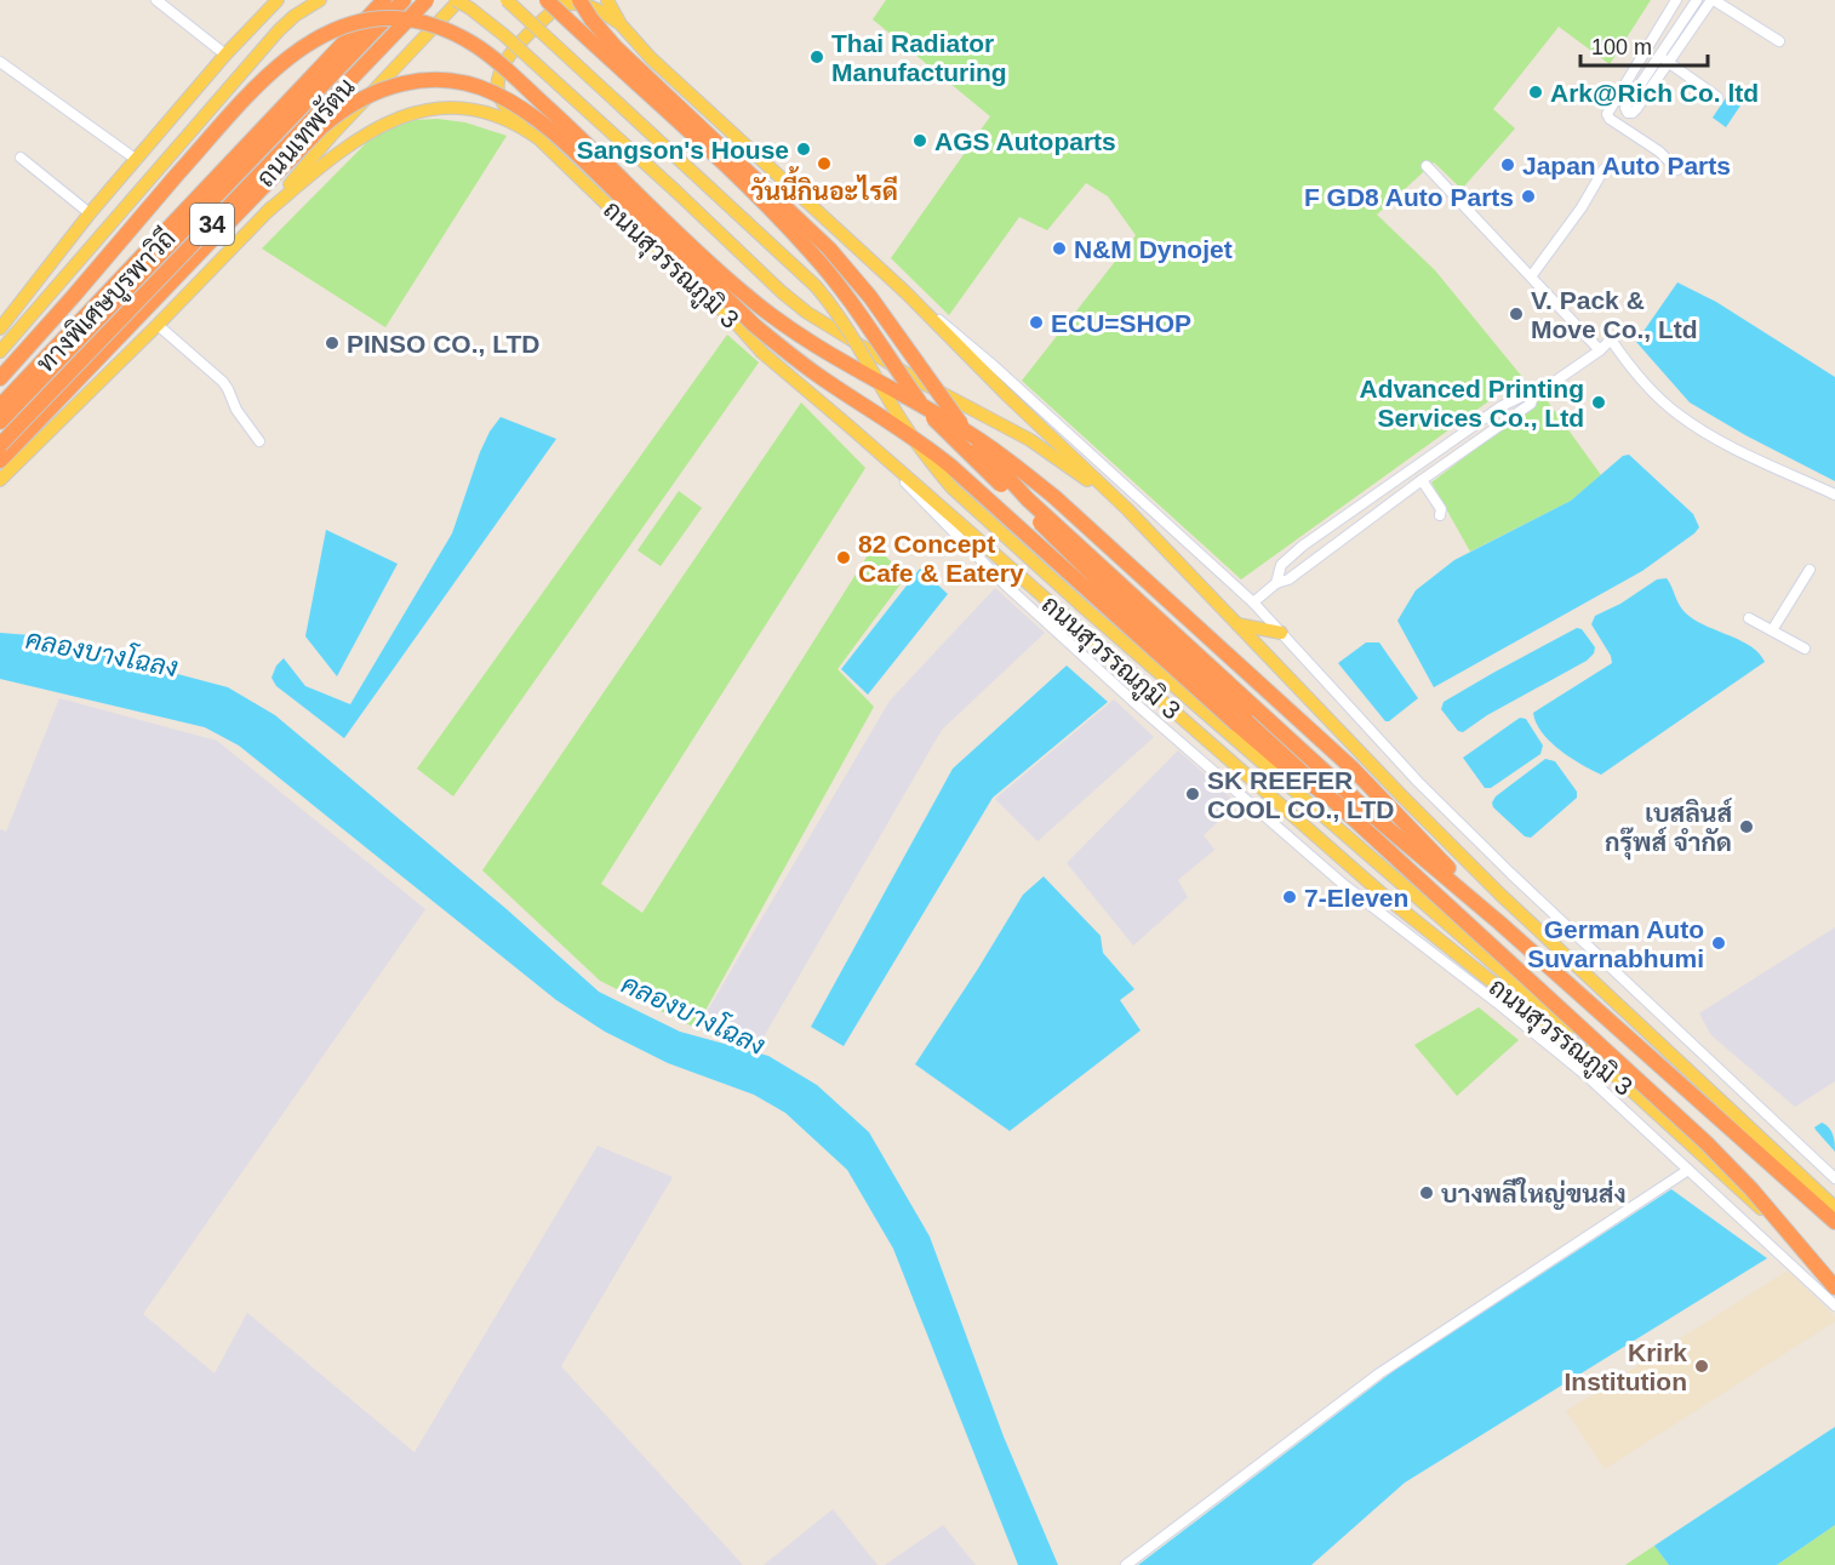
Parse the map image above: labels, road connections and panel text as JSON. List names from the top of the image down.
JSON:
{
  "streets": {
    "highway": ["ถนนเทพรัตน", "34", "ทางพิเศษบูรพาวิถี"],
    "main road": ["ถนนสุวรรณภูมิ 3"]
  },
  "crossings": [
    ["ถนนเทพรัตน", "ถนนสุวรรณภูมิ 3"]
  ],
  "water": ["คลองบางโฉลง"],
  "places": [
    "Thai Radiator Manufacturing",
    "Ark@Rich Co. ltd",
    "AGS Autoparts",
    "Sangson's House",
    "วันนี้กินอะไรดี",
    "Japan Auto Parts",
    "F GD8 Auto Parts",
    "N&M Dynojet",
    "V. Pack & Move Co., Ltd",
    "ECU=SHOP",
    "PINSO CO., LTD",
    "Advanced Printing Services Co., Ltd",
    "82 Concept Cafe & Eatery",
    "SK REEFER COOL CO., LTD",
    "เบสลินส์ กรุ๊พส์ จำกัด",
    "7-Eleven",
    "German Auto Suvarnabhumi",
    "บางพลีใหญ่ขนส่ง",
    "Krirk Institution"
  ],
  "scale_bar": "100 m"
}
